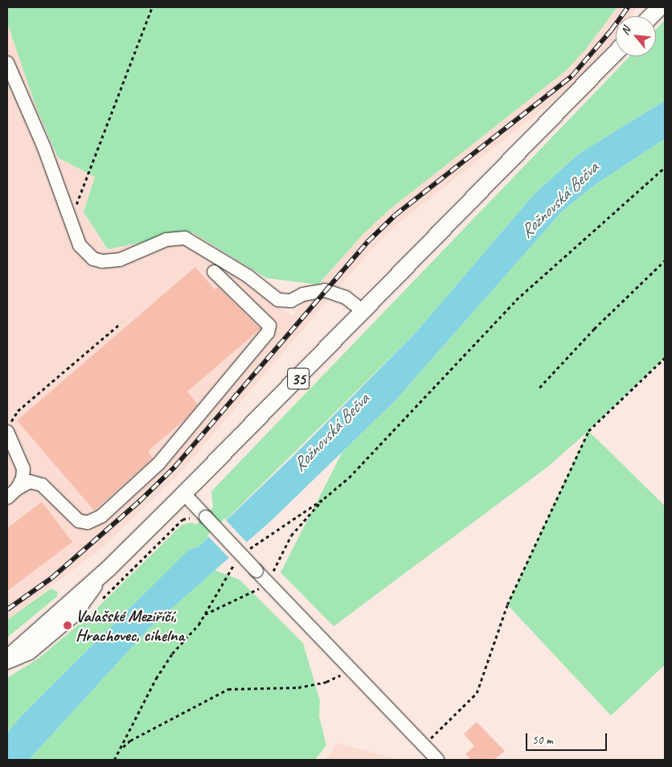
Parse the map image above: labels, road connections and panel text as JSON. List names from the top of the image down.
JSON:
{
  "streets": {
    "main road": ["35"]
  },
  "water": ["Rožnovská Bečva"],
  "places": ["Valašské Meziříčí, Hrachovec, cihelna"],
  "scale_bar": "50 m",
  "north": "top left"
}
